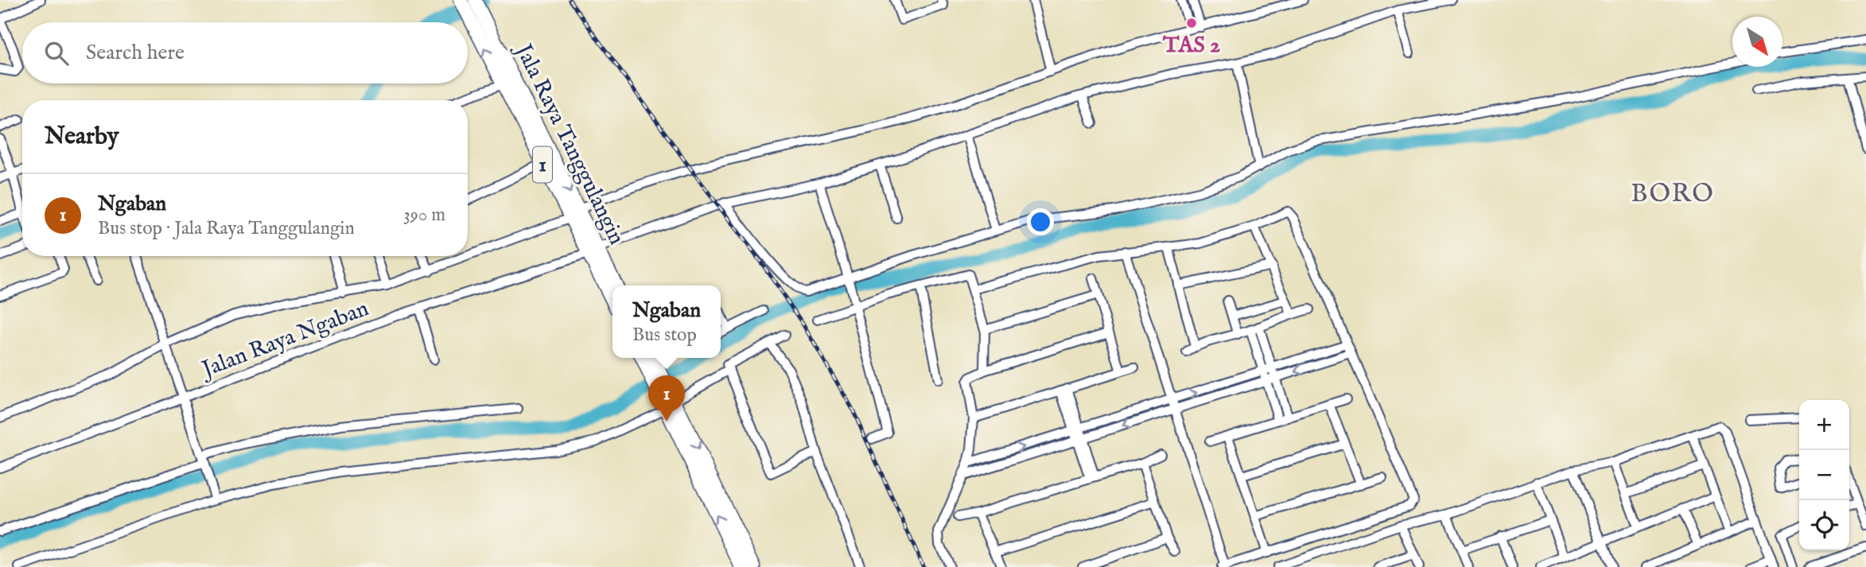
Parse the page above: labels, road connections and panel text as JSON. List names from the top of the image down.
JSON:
{
  "streets": {
    "highway": ["Jala Raya Tanggulangin", "1"],
    "street": ["Jalan Raya Ngaban"]
  },
  "crossings": [
    ["Jala Raya Tanggulangin", "1"],
    ["Jala Raya Tanggulangin", "Jalan Raya Ngaban"],
    ["1", "Jalan Raya Ngaban"]
  ],
  "districts": ["BORO"],
  "places": ["TAS 2"],
  "north": "bottom right",
  "page": {
    "search": "Search here",
    "heading": "Nearby",
    "list": [
      {
        "mark": "1",
        "name": "Ngaban",
        "note": "Bus stop · Jala Raya Tanggulangin",
        "value": "390 m"
      }
    ],
    "popup": ["Ngaban", "Bus stop"],
    "pins": "1",
    "map_buttons": ["+", "−"]
  }
}
